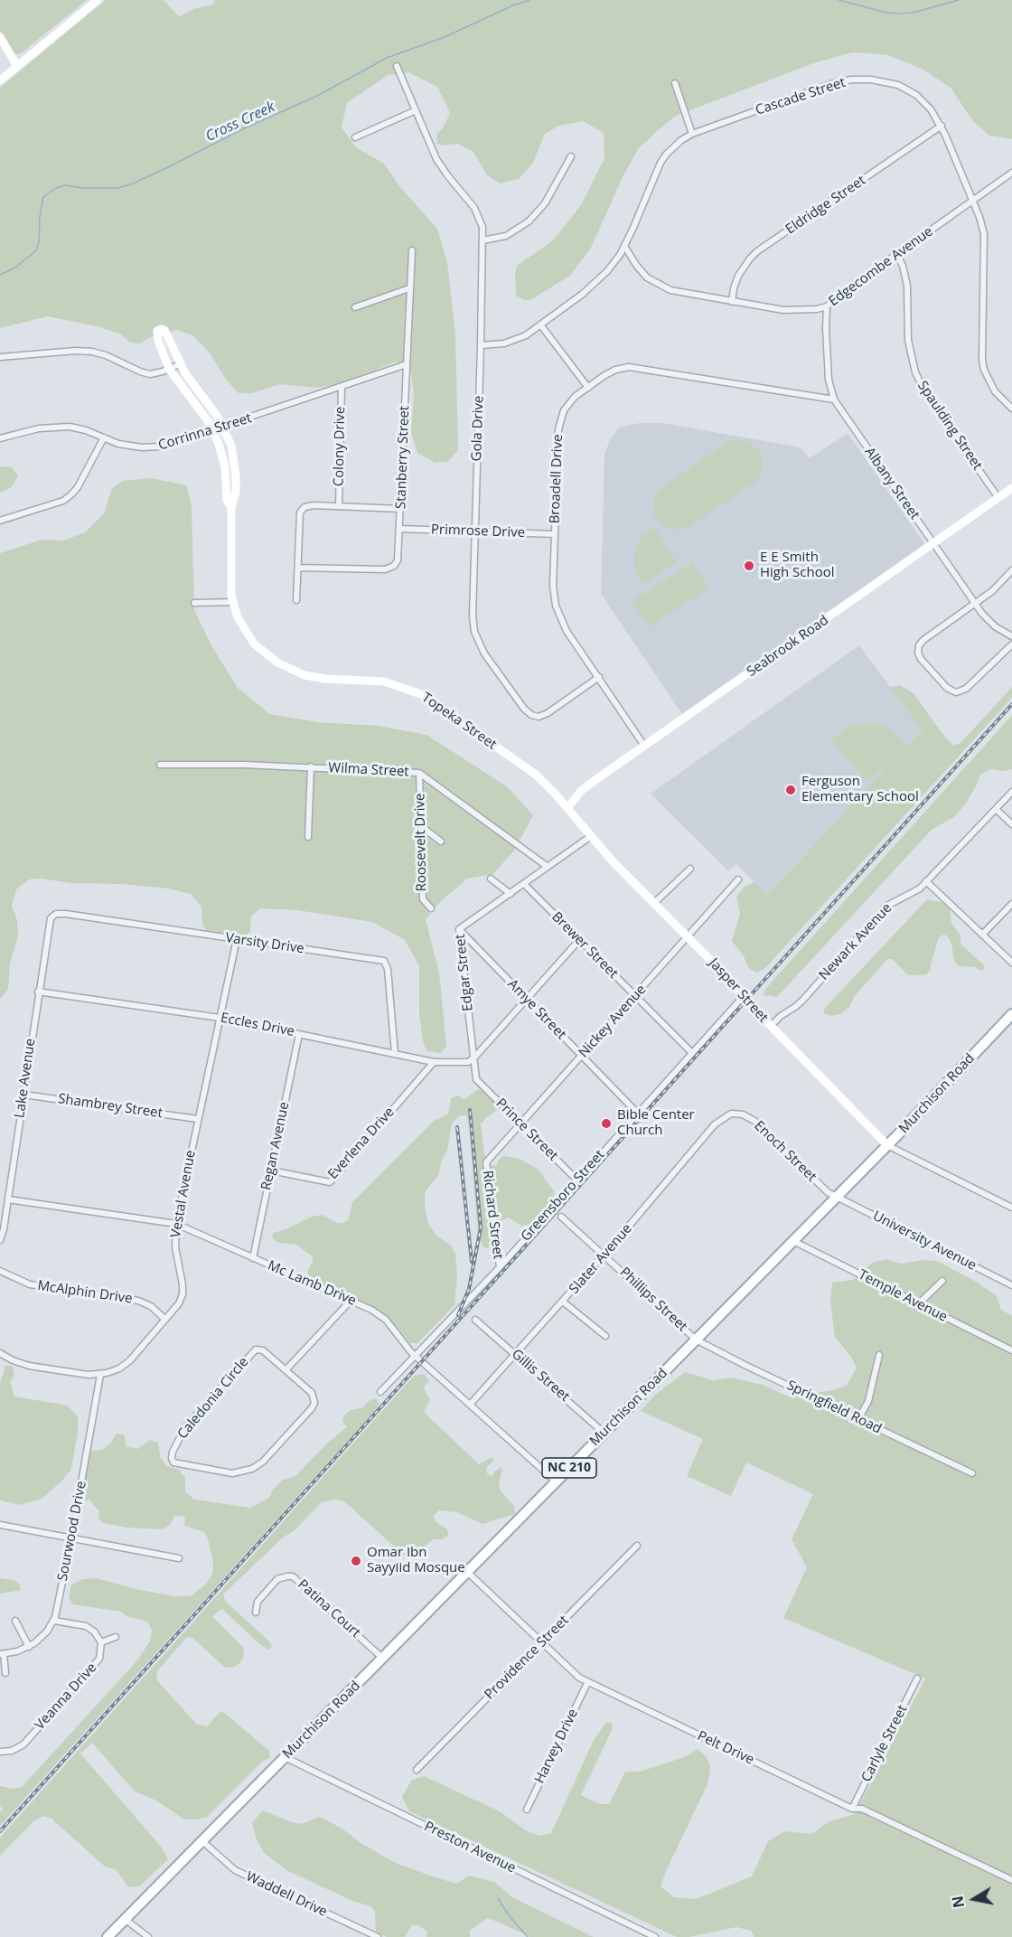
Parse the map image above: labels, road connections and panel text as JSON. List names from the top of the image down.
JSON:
{
  "streets": {
    "main road": ["Murchison Road", "NC 210"],
    "street": [
      "Cascade Street",
      "Eldridge Street",
      "Edgecombe Avenue",
      "Spaulding Street",
      "Gola Drive",
      "Corrinna Street",
      "Colony Drive",
      "Stanberry Street",
      "Broadell Drive",
      "Albany Street",
      "Primrose Drive",
      "Seabrook Road",
      "Topeka Street",
      "Wilma Street",
      "Roosevelt Drive",
      "Newark Avenue",
      "Varsity Drive",
      "Brewer Street",
      "Edgar Street",
      "Jasper Street",
      "Amye Street",
      "Nickey Avenue",
      "Eccles Drive",
      "Lake Avenue",
      "Shambrey Street",
      "Prince Street",
      "Everlena Drive",
      "Regan Avenue",
      "Enoch Street",
      "Vestal Avenue",
      "Greensboro Street",
      "Richard Street",
      "University Avenue",
      "Slater Avenue",
      "Mc Lamb Drive",
      "McAlphin Drive",
      "Temple Avenue",
      "Phillips Street",
      "Gillis Street",
      "Caledonia Circle",
      "Springfield Road",
      "Sourwood Drive",
      "Patina Court",
      "Providence Street",
      "Veanna Drive",
      "Carlyle Street",
      "Harvey Drive",
      "Pelt Drive",
      "Preston Avenue",
      "Waddell Drive"
    ]
  },
  "crossings": [
    ["Cascade Street", "Eldridge Street"],
    ["Cascade Street", "Edgecombe Avenue"],
    ["Cascade Street", "Gola Drive"],
    ["Eldridge Street", "Edgecombe Avenue"],
    ["Edgecombe Avenue", "Spaulding Street"],
    ["Edgecombe Avenue", "Albany Street"],
    ["Spaulding Street", "Seabrook Road"],
    ["Gola Drive", "Broadell Drive"],
    ["Gola Drive", "Primrose Drive"],
    ["Corrinna Street", "Colony Drive"],
    ["Corrinna Street", "Stanberry Street"],
    ["Stanberry Street", "Primrose Drive"],
    ["Broadell Drive", "Albany Street"],
    ["Broadell Drive", "Primrose Drive"],
    ["Broadell Drive", "Seabrook Road"],
    ["Albany Street", "Seabrook Road"],
    ["Seabrook Road", "Topeka Street"],
    ["Topeka Street", "Edgar Street"],
    ["Topeka Street", "Jasper Street"],
    ["Wilma Street", "Roosevelt Drive"],
    ["Wilma Street", "Edgar Street"],
    ["Newark Avenue", "Jasper Street"],
    ["Varsity Drive", "Eccles Drive"],
    ["Varsity Drive", "Lake Avenue"],
    ["Varsity Drive", "Vestal Avenue"],
    ["Brewer Street", "Edgar Street"],
    ["Brewer Street", "Nickey Avenue"],
    ["Brewer Street", "Greensboro Street"],
    ["Edgar Street", "Jasper Street"],
    ["Edgar Street", "Amye Street"],
    ["Edgar Street", "Eccles Drive"],
    ["Edgar Street", "Prince Street"],
    ["Jasper Street", "Nickey Avenue"],
    ["Jasper Street", "Murchison Road"],
    ["Jasper Street", "Greensboro Street"],
    ["Amye Street", "Nickey Avenue"],
    ["Amye Street", "Greensboro Street"],
    ["Nickey Avenue", "Prince Street"],
    ["Nickey Avenue", "Richard Street"],
    ["Eccles Drive", "Lake Avenue"],
    ["Eccles Drive", "Everlena Drive"],
    ["Eccles Drive", "Regan Avenue"],
    ["Eccles Drive", "Vestal Avenue"],
    ["Lake Avenue", "Shambrey Street"],
    ["Lake Avenue", "Mc Lamb Drive"],
    ["Murchison Road", "Enoch Street"],
    ["Murchison Road", "University Avenue"],
    ["Murchison Road", "Mc Lamb Drive"],
    ["Murchison Road", "Temple Avenue"],
    ["Murchison Road", "Phillips Street"],
    ["Murchison Road", "Gillis Street"],
    ["Murchison Road", "Springfield Road"],
    ["Murchison Road", "Patina Court"],
    ["Murchison Road", "Pelt Drive"],
    ["Murchison Road", "Preston Avenue"],
    ["Murchison Road", "Waddell Drive"],
    ["Shambrey Street", "Vestal Avenue"],
    ["Prince Street", "Greensboro Street"],
    ["Everlena Drive", "Regan Avenue"],
    ["Regan Avenue", "Mc Lamb Drive"],
    ["Enoch Street", "University Avenue"],
    ["Enoch Street", "Slater Avenue"],
    ["Vestal Avenue", "Mc Lamb Drive"],
    ["Vestal Avenue", "McAlphin Drive"],
    ["Vestal Avenue", "Sourwood Drive"],
    ["Greensboro Street", "Richard Street"],
    ["Greensboro Street", "Mc Lamb Drive"],
    ["Slater Avenue", "Mc Lamb Drive"],
    ["Slater Avenue", "Phillips Street"],
    ["Slater Avenue", "Gillis Street"],
    ["Phillips Street", "Springfield Road"],
    ["Providence Street", "Pelt Drive"],
    ["Carlyle Street", "Pelt Drive"],
    ["Harvey Drive", "Pelt Drive"]
  ],
  "water": ["Cross Creek"],
  "places": [
    "E E Smith High School",
    "Ferguson Elementary School",
    "Bible Center Church",
    "Omar Ibn Sayyiid Mosque"
  ],
  "north": "left"
}
